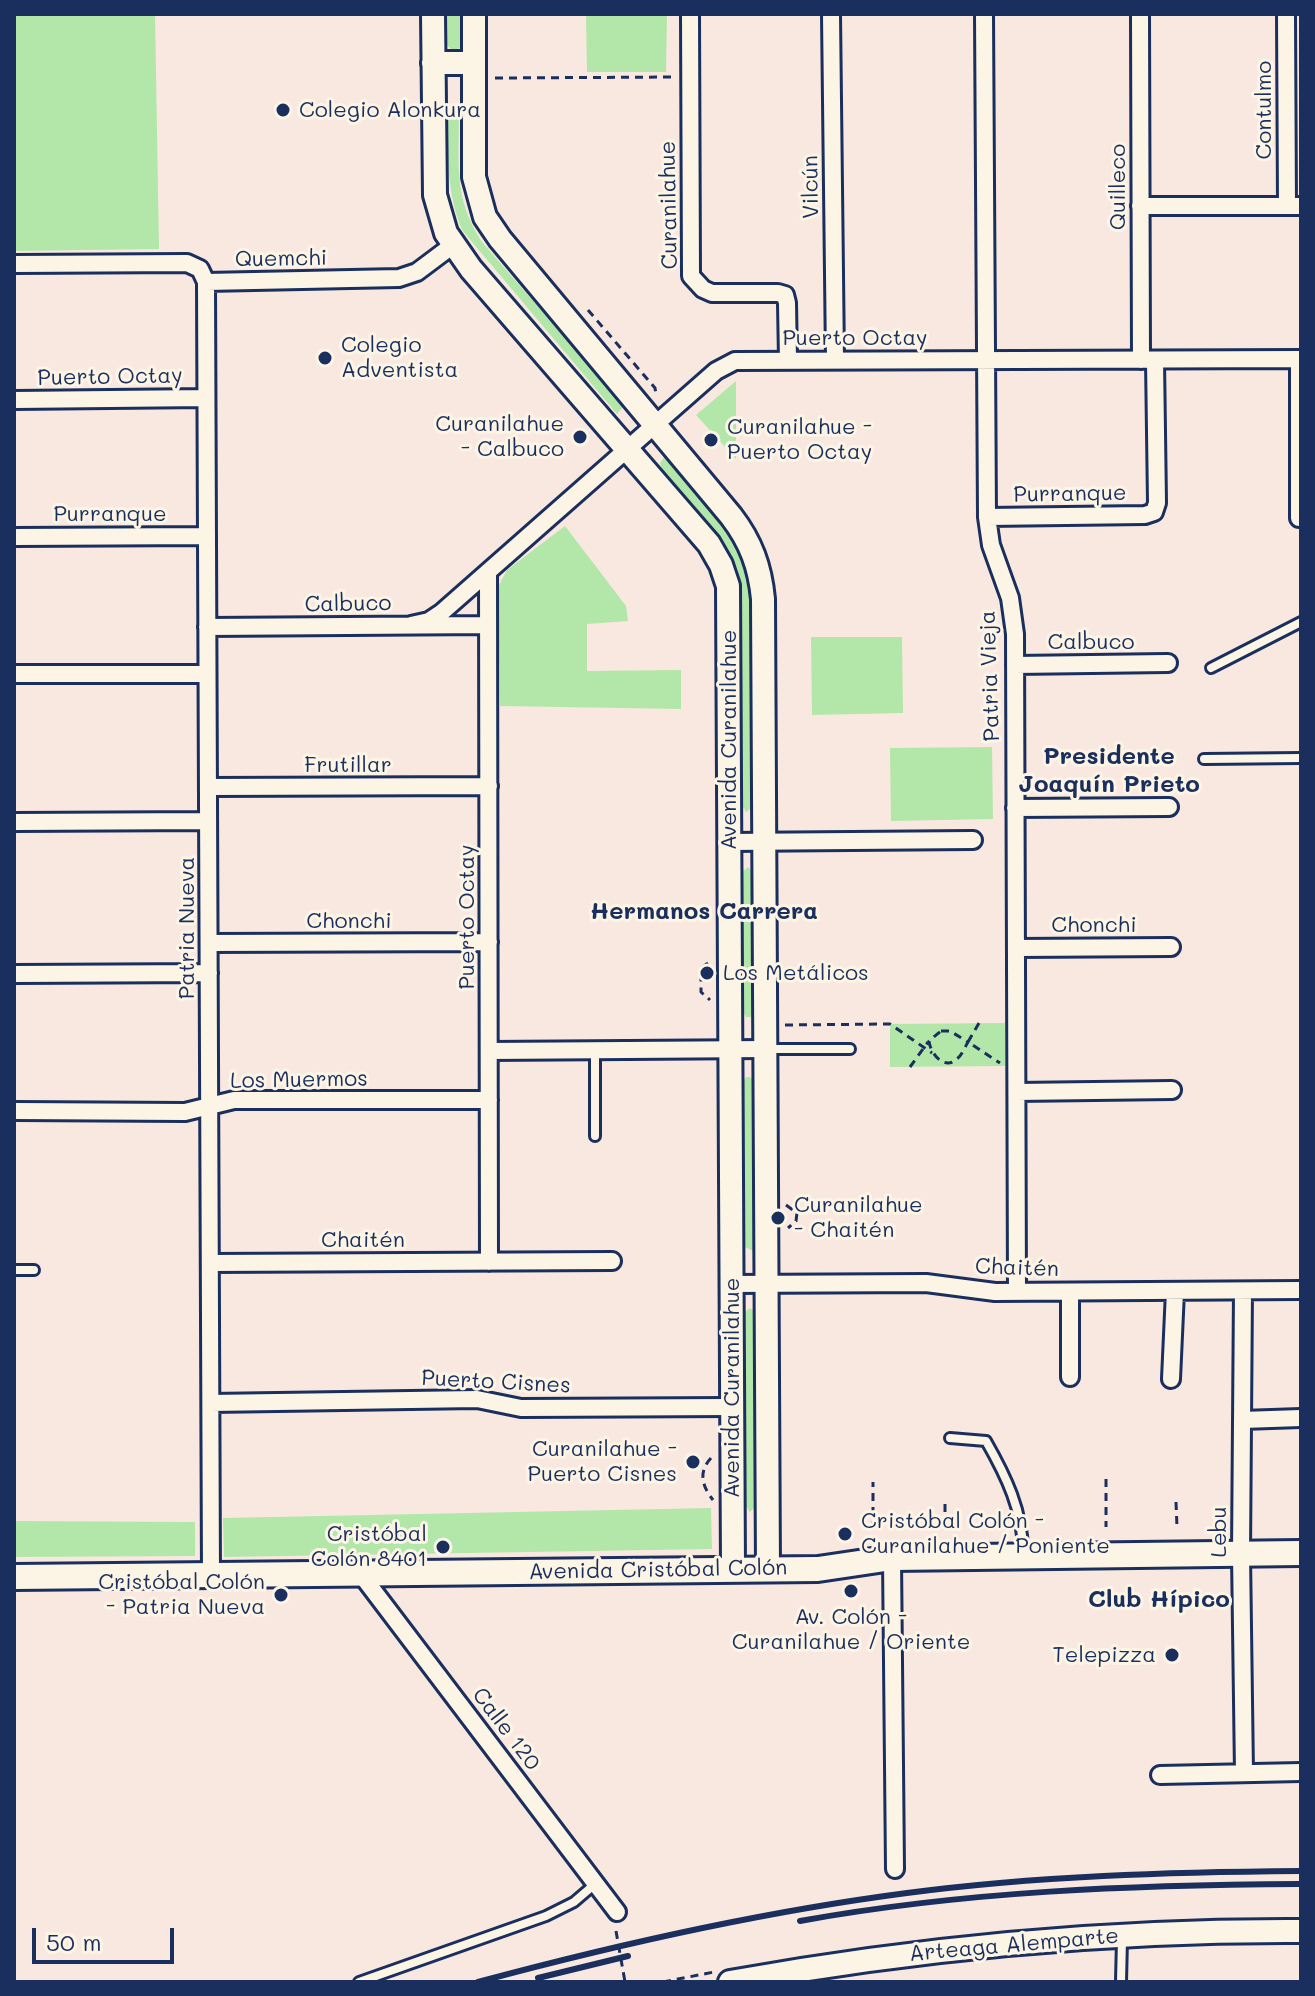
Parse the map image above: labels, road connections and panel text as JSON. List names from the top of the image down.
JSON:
{
  "streets": {
    "main road": ["Avenida Curanilahue", "Avenida Cristóbal Colón", "Arteaga Alemparte"],
    "street": [
      "Contulmo",
      "Vilcún",
      "Quilleco",
      "Curanilahue",
      "Quemchi",
      "Puerto Octay",
      "Purranque",
      "Calbuco",
      "Patria Vieja",
      "Frutillar",
      "Chonchi",
      "Patria Nueva",
      "Los Muermos",
      "Chaitén",
      "Puerto Cisnes",
      "Lebu",
      "Calle 120"
    ]
  },
  "crossings": [
    ["Vilcún", "Puerto Octay"],
    ["Quilleco", "Puerto Octay"],
    ["Quilleco", "Purranque"],
    ["Curanilahue", "Puerto Octay"],
    ["Quemchi", "Avenida Curanilahue"],
    ["Quemchi", "Patria Nueva"],
    ["Puerto Octay", "Calbuco"],
    ["Puerto Octay", "Patria Vieja"],
    ["Puerto Octay", "Avenida Curanilahue"],
    ["Puerto Octay", "Frutillar"],
    ["Puerto Octay", "Chonchi"],
    ["Puerto Octay", "Patria Nueva"],
    ["Puerto Octay", "Los Muermos"],
    ["Puerto Octay", "Chaitén"],
    ["Purranque", "Patria Vieja"],
    ["Purranque", "Patria Nueva"],
    ["Calbuco", "Patria Vieja"],
    ["Calbuco", "Patria Nueva"],
    ["Patria Vieja", "Chonchi"],
    ["Patria Vieja", "Chaitén"],
    ["Avenida Curanilahue", "Chaitén"],
    ["Avenida Curanilahue", "Puerto Cisnes"],
    ["Avenida Curanilahue", "Avenida Cristóbal Colón"],
    ["Frutillar", "Patria Nueva"],
    ["Chonchi", "Patria Nueva"],
    ["Patria Nueva", "Los Muermos"],
    ["Patria Nueva", "Chaitén"],
    ["Patria Nueva", "Puerto Cisnes"],
    ["Patria Nueva", "Avenida Cristóbal Colón"],
    ["Chaitén", "Lebu"],
    ["Lebu", "Avenida Cristóbal Colón"],
    ["Avenida Cristóbal Colón", "Calle 120"]
  ],
  "districts": ["Presidente Joaquín Prieto", "Hermanos Carrera", "Club Hípico"],
  "places": [
    "Colegio Alonkura",
    "Colegio Adventista",
    "Curanilahue - Calbuco",
    "Curanilahue - Puerto Octay",
    "Los Metálicos",
    "Curanilahue - Chaitén",
    "Curanilahue - Puerto Cisnes",
    "Cristóbal Colón - Curanilahue / Poniente",
    "Cristóbal Colón 8401",
    "Av. Colón - Curanilahue / Oriente",
    "Cristóbal Colón - Patria Nueva",
    "Telepizza"
  ],
  "scale_bar": "50 m"
}
